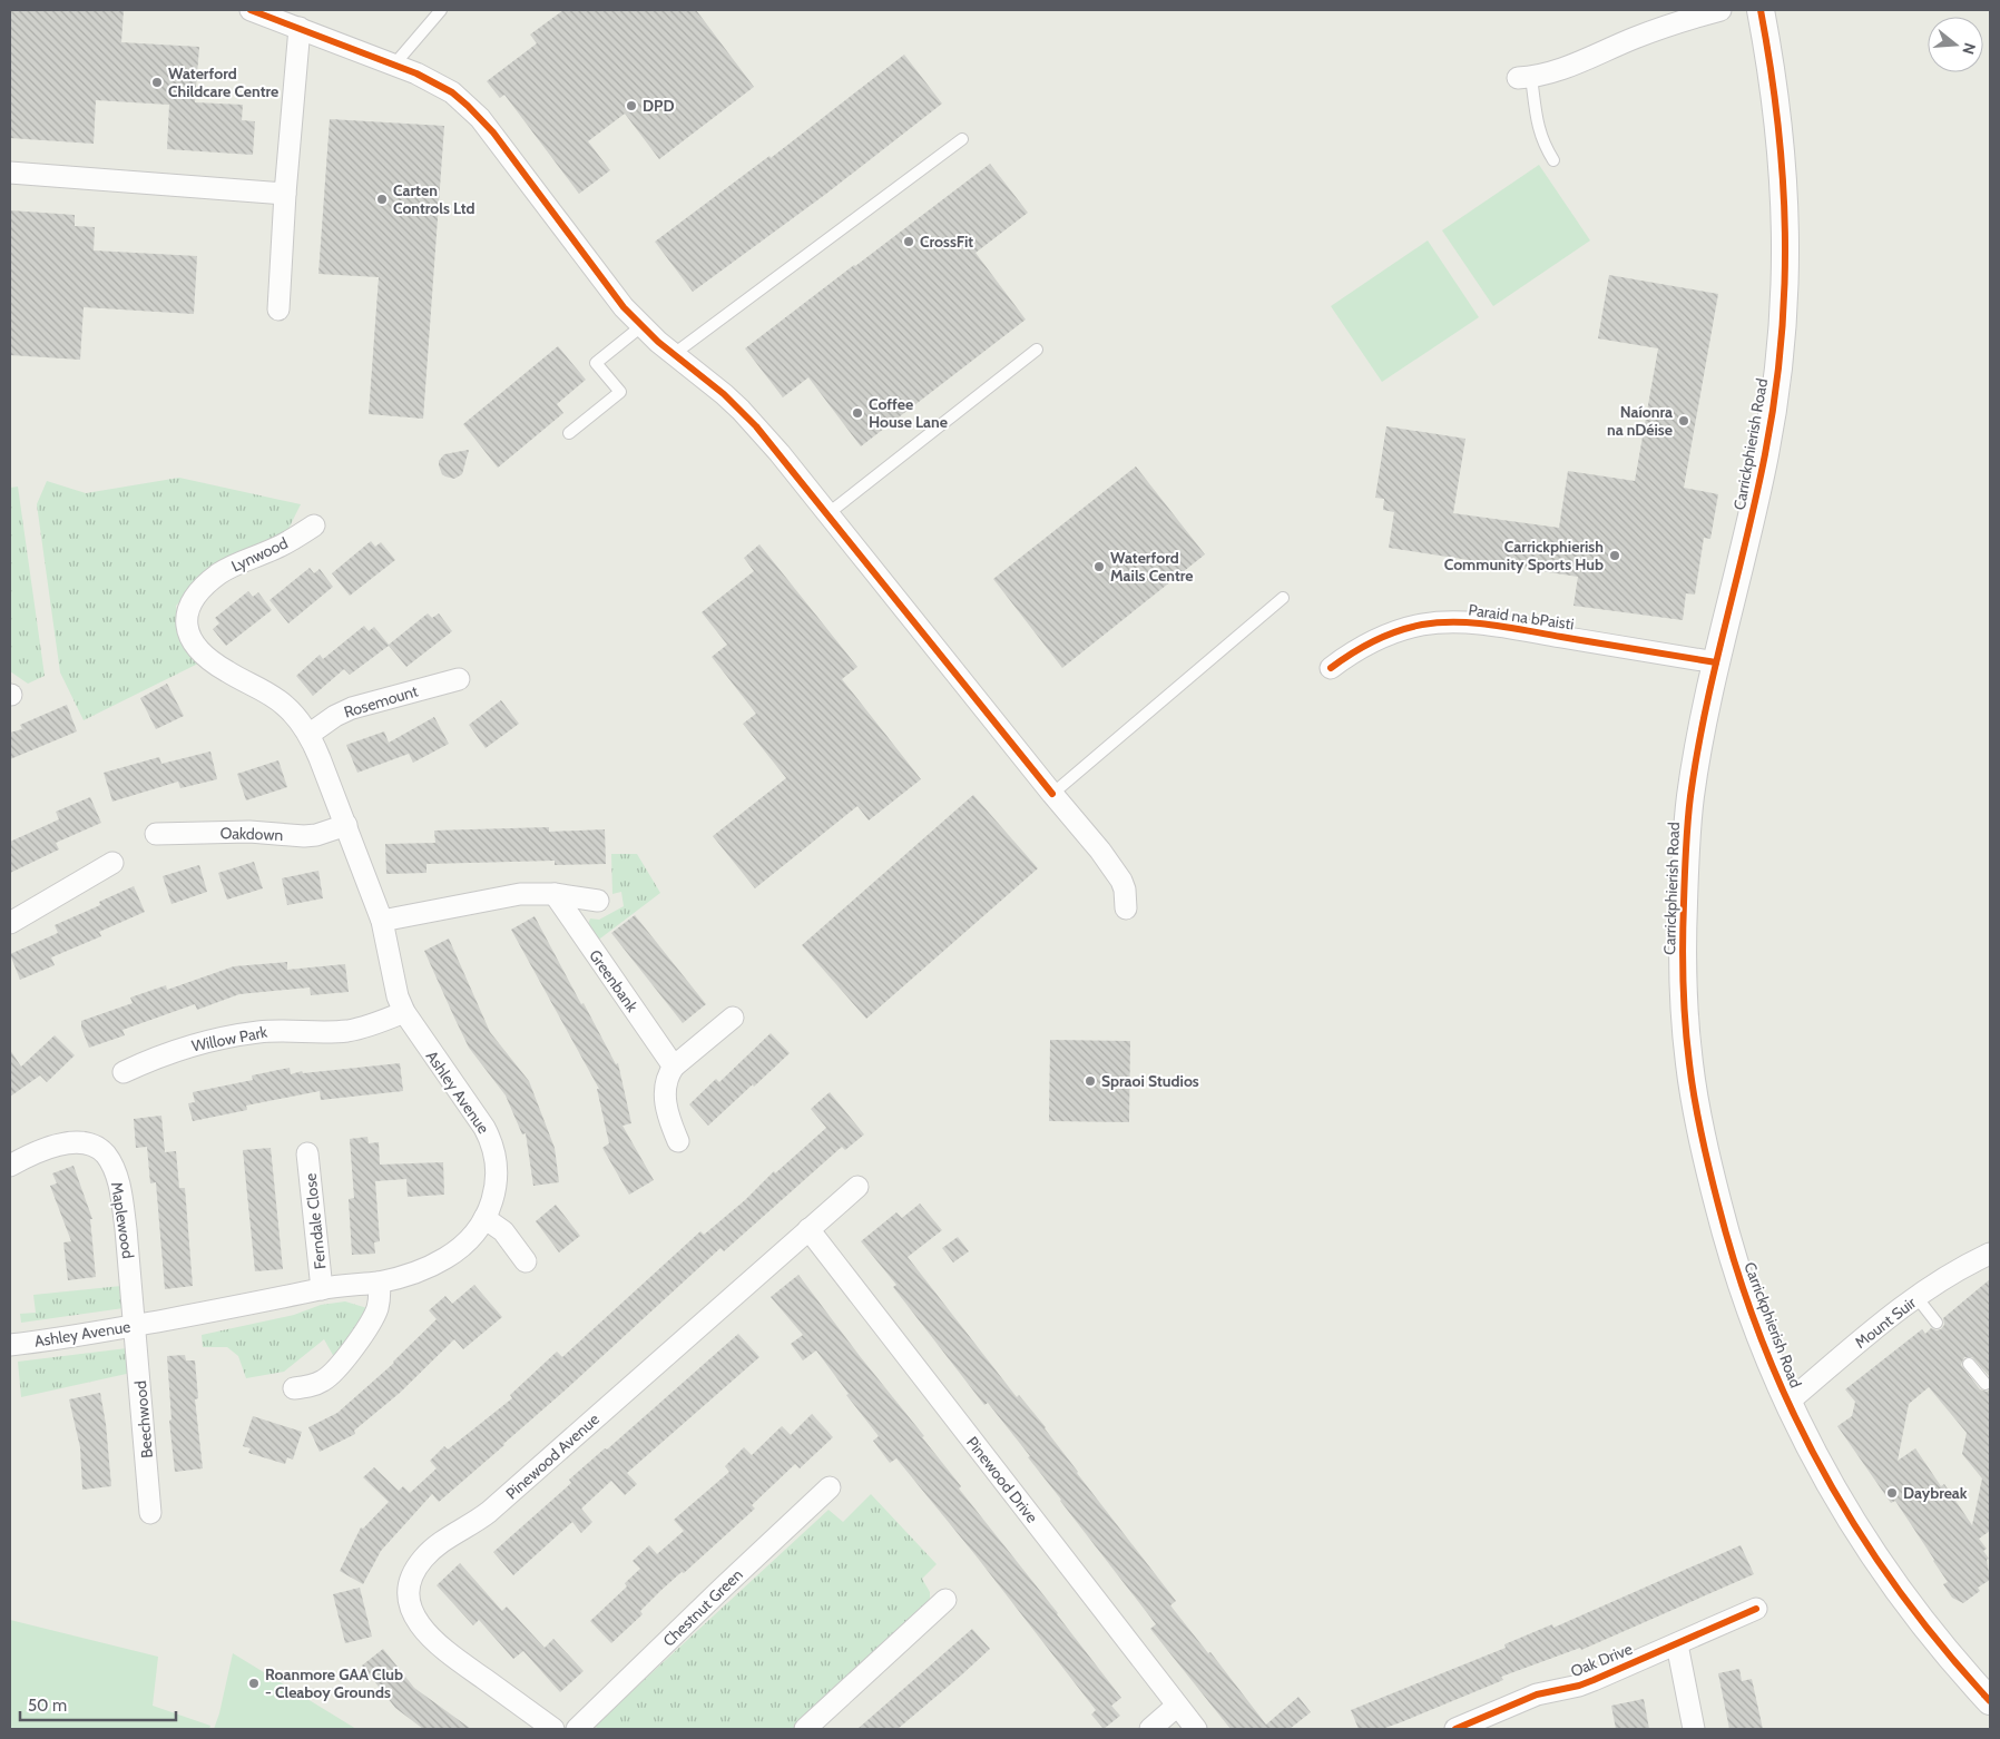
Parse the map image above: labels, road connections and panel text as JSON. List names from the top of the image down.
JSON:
{
  "streets": {
    "street": [
      "Carrickphierish Road",
      "Lynwood",
      "Paraid na bPaisti",
      "Rosemount",
      "Oakdown",
      "Greenbank",
      "Willow Park",
      "Ashley Avenue",
      "Maplewood",
      "Ferndale Close",
      "Mount Suir",
      "Beechwood",
      "Pinewood Avenue",
      "Pinewood Drive",
      "Chestnut Green",
      "Oak Drive"
    ]
  },
  "crossings": [
    ["Carrickphierish Road", "Paraid na bPaisti"],
    ["Carrickphierish Road", "Mount Suir"],
    ["Lynwood", "Ashley Avenue"],
    ["Rosemount", "Ashley Avenue"],
    ["Oakdown", "Ashley Avenue"],
    ["Willow Park", "Ashley Avenue"],
    ["Ashley Avenue", "Maplewood"],
    ["Ashley Avenue", "Ferndale Close"],
    ["Ashley Avenue", "Beechwood"],
    ["Maplewood", "Beechwood"],
    ["Pinewood Avenue", "Pinewood Drive"]
  ],
  "places": [
    "Waterford Childcare Centre",
    "DPD",
    "Carten Controls Ltd",
    "CrossFit",
    "Coffee House Lane",
    "Naíonra na nDéise",
    "Carrickphierish Community Sports Hub",
    "Waterford Mails Centre",
    "Spraoi Studios",
    "Daybreak",
    "Roanmore GAA Club - Cleaboy Grounds"
  ],
  "scale_bar": "50 m",
  "north": "right"
}
